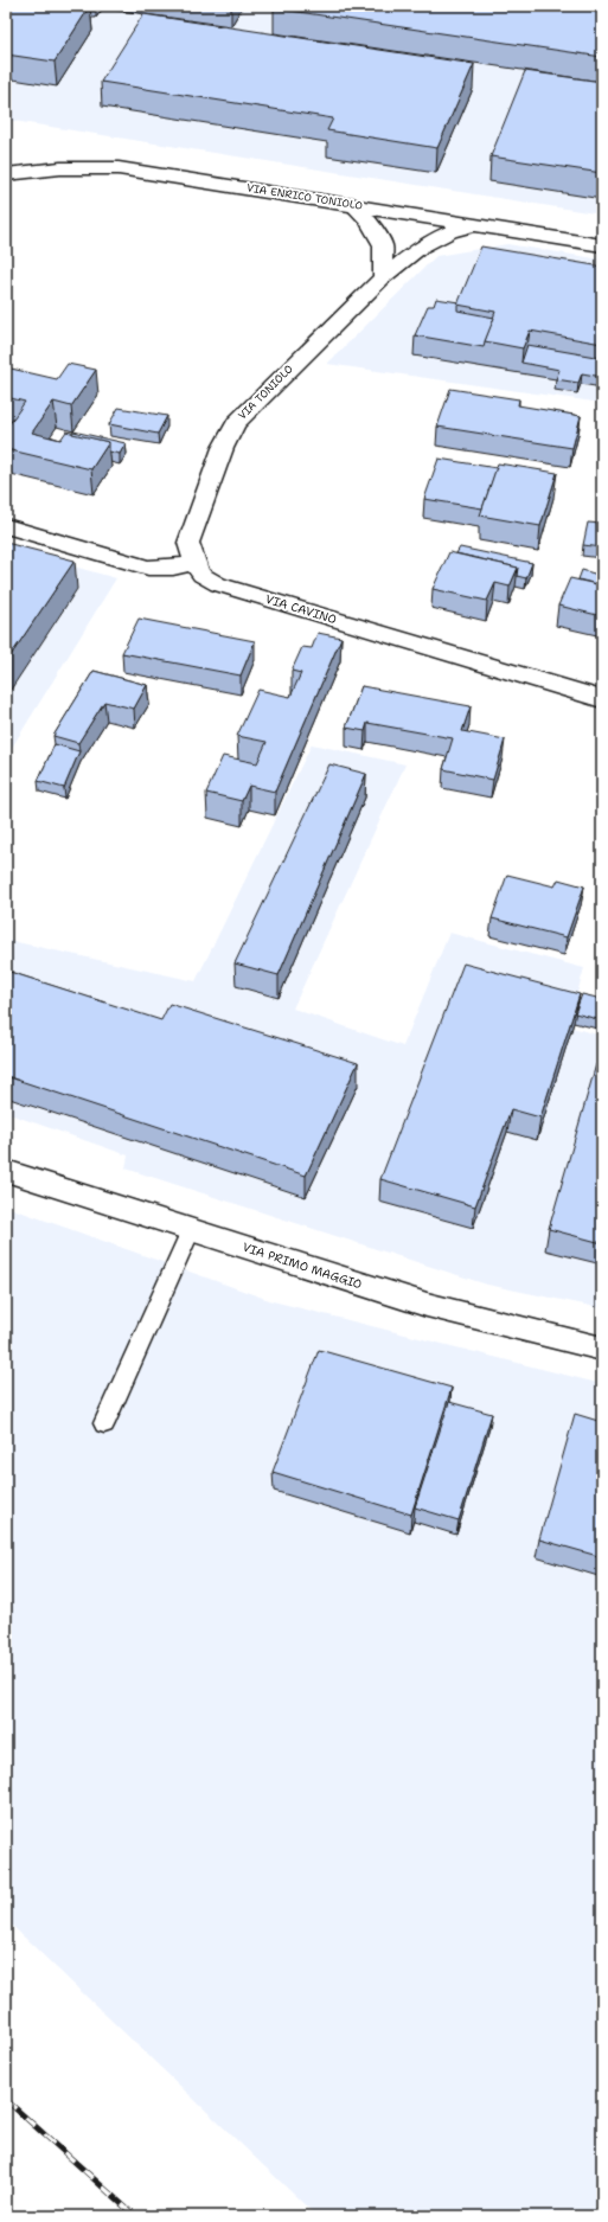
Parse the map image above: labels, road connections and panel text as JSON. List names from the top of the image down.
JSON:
{
  "streets": {
    "street": [
      "VIA ENRICO TONIOLO",
      "VIA TONIOLO",
      "VIA CAVINO",
      "VIA PRIMO MAGGIO"
    ]
  },
  "crossings": [
    ["VIA ENRICO TONIOLO", "VIA TONIOLO"],
    ["VIA TONIOLO", "VIA CAVINO"]
  ]
}
